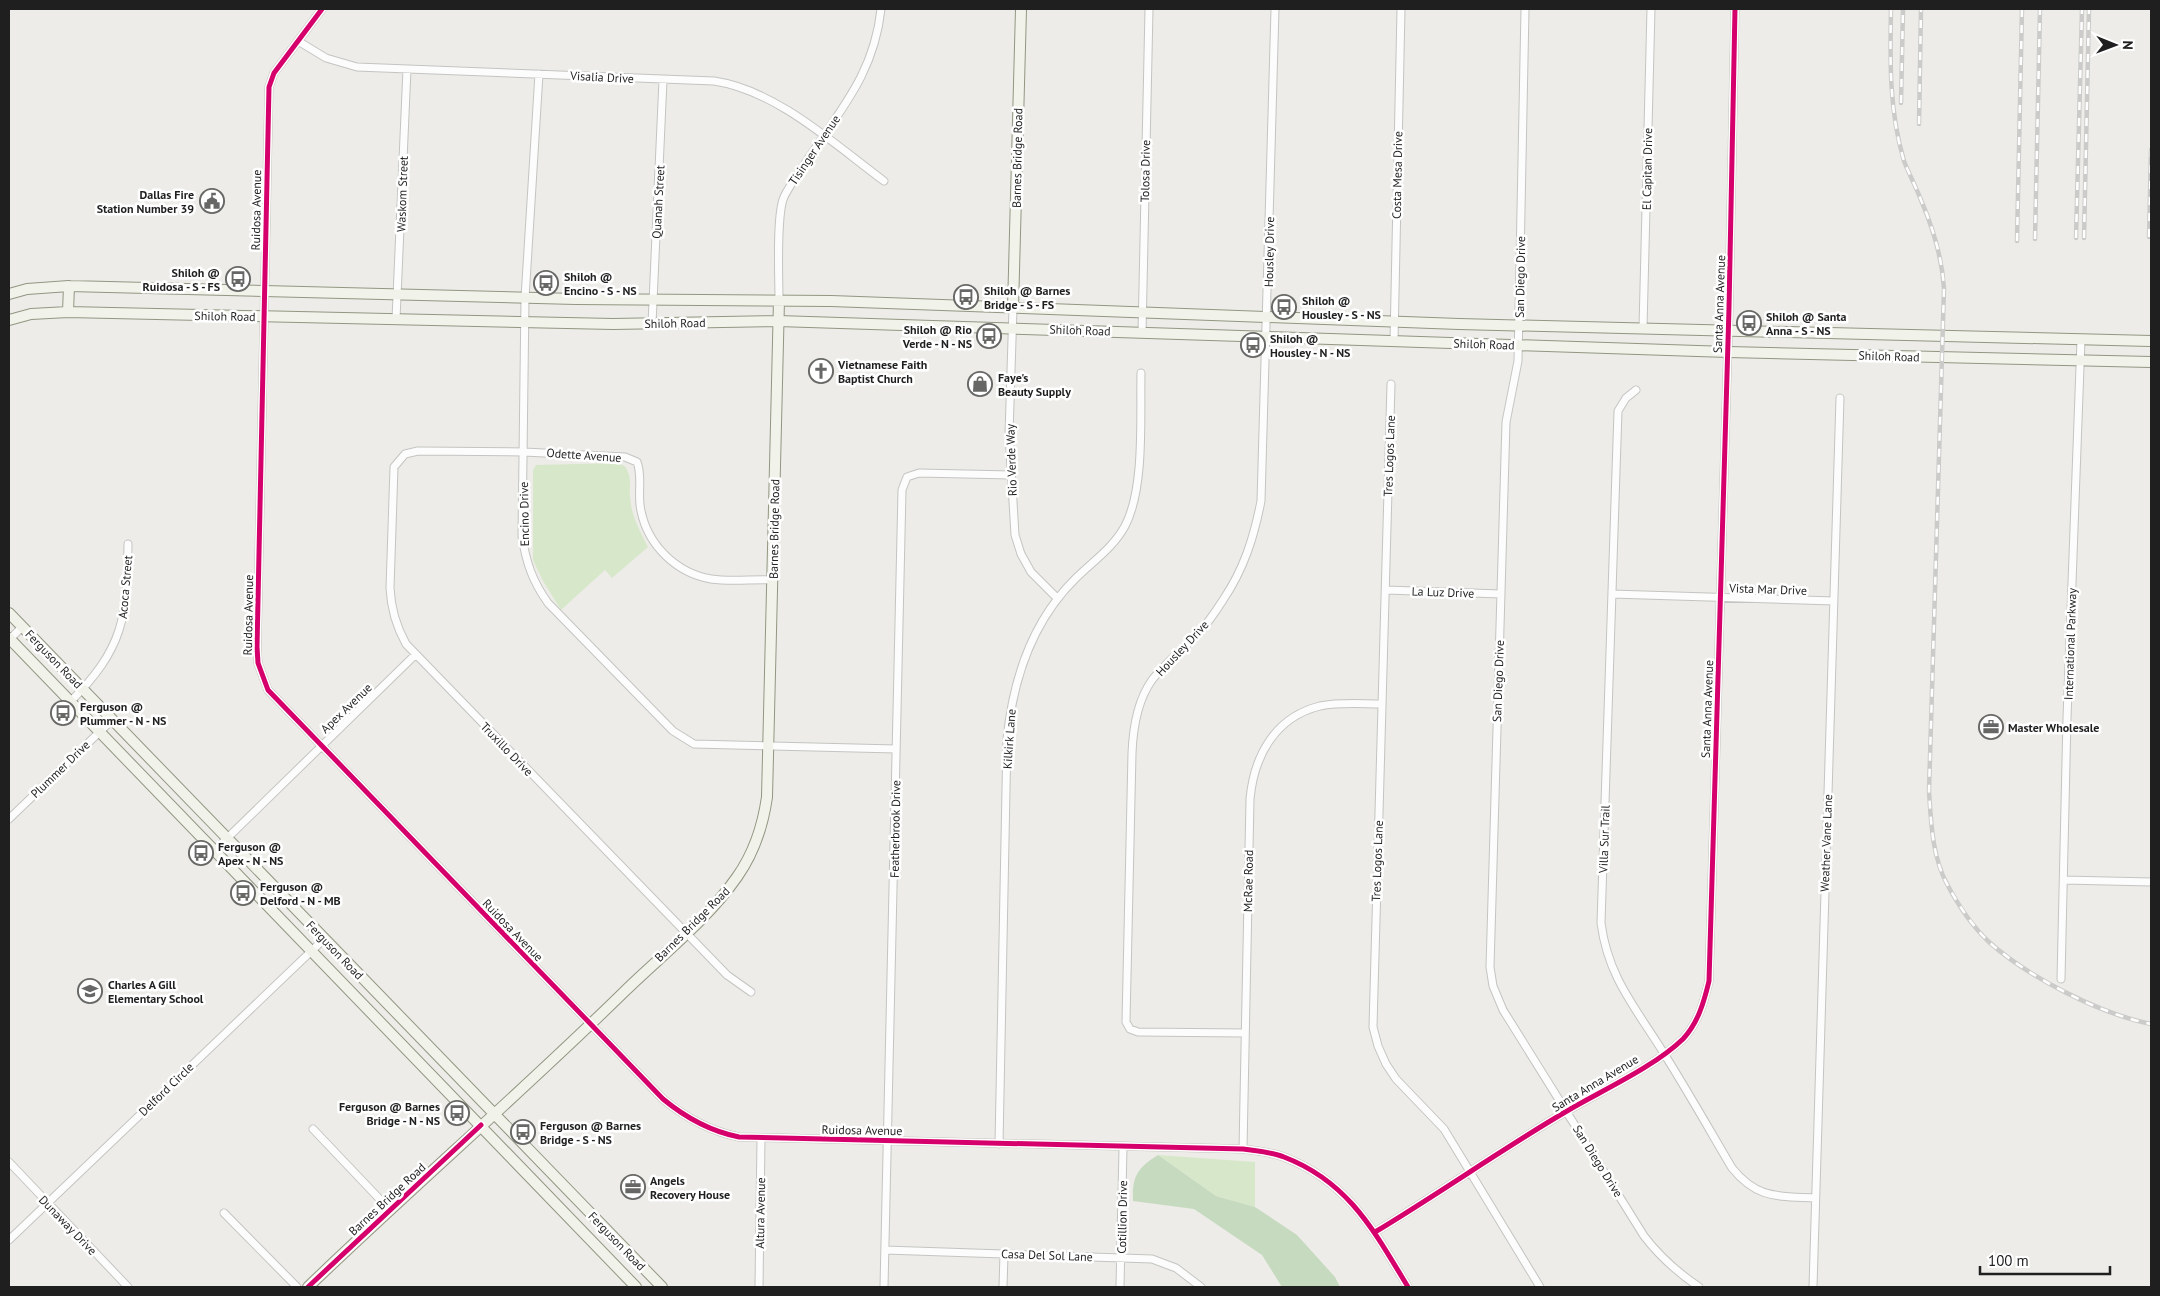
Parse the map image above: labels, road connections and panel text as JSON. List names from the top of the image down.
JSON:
{
  "streets": {
    "main road": ["Barnes Bridge Road", "Shiloh Road", "Ferguson Road"],
    "street": [
      "Visalia Drive",
      "Tisinger Avenue",
      "El Capitan Drive",
      "Tolosa Drive",
      "Costa Mesa Drive",
      "Waskom Street",
      "Quanah Street",
      "Ruidosa Avenue",
      "Housley Drive",
      "San Diego Drive",
      "Santa Anna Avenue",
      "Odette Avenue",
      "Tres Logos Lane",
      "Rio Verde Way",
      "Encino Drive",
      "Acoca Street",
      "Vista Mar Drive",
      "La Luz Drive",
      "International Parkway",
      "Apex Avenue",
      "Kilkirk Lane",
      "Truxillo Drive",
      "Plummer Drive",
      "Featherbrook Drive",
      "Villa Sur Trail",
      "Weather Vane Lane",
      "McRae Road",
      "Delford Circle",
      "Altura Avenue",
      "Cotillion Drive",
      "Dunaway Drive",
      "Casa Del Sol Lane"
    ]
  },
  "crossings": [
    ["Visalia Drive", "Tisinger Avenue"],
    ["Visalia Drive", "Waskom Street"],
    ["Visalia Drive", "Quanah Street"],
    ["Visalia Drive", "Ruidosa Avenue"],
    ["Visalia Drive", "Encino Drive"],
    ["Tisinger Avenue", "Barnes Bridge Road"],
    ["Tisinger Avenue", "Shiloh Road"],
    ["Barnes Bridge Road", "Ruidosa Avenue"],
    ["Barnes Bridge Road", "Shiloh Road"],
    ["Barnes Bridge Road", "Odette Avenue"],
    ["Barnes Bridge Road", "Rio Verde Way"],
    ["Barnes Bridge Road", "Encino Drive"],
    ["Barnes Bridge Road", "Ferguson Road"],
    ["Barnes Bridge Road", "Truxillo Drive"],
    ["El Capitan Drive", "Shiloh Road"],
    ["Tolosa Drive", "Shiloh Road"],
    ["Costa Mesa Drive", "Shiloh Road"],
    ["Waskom Street", "Shiloh Road"],
    ["Quanah Street", "Shiloh Road"],
    ["Ruidosa Avenue", "Santa Anna Avenue"],
    ["Ruidosa Avenue", "Shiloh Road"],
    ["Ruidosa Avenue", "Apex Avenue"],
    ["Ruidosa Avenue", "Kilkirk Lane"],
    ["Ruidosa Avenue", "Featherbrook Drive"],
    ["Ruidosa Avenue", "McRae Road"],
    ["Ruidosa Avenue", "Altura Avenue"],
    ["Ruidosa Avenue", "Cotillion Drive"],
    ["Housley Drive", "Shiloh Road"],
    ["Housley Drive", "McRae Road"],
    ["San Diego Drive", "Santa Anna Avenue"],
    ["San Diego Drive", "Shiloh Road"],
    ["San Diego Drive", "La Luz Drive"],
    ["Santa Anna Avenue", "Shiloh Road"],
    ["Santa Anna Avenue", "Tres Logos Lane"],
    ["Santa Anna Avenue", "Vista Mar Drive"],
    ["Santa Anna Avenue", "Villa Sur Trail"],
    ["Shiloh Road", "Rio Verde Way"],
    ["Shiloh Road", "Encino Drive"],
    ["Shiloh Road", "International Parkway"],
    ["Odette Avenue", "Encino Drive"],
    ["Odette Avenue", "Truxillo Drive"],
    ["Tres Logos Lane", "La Luz Drive"],
    ["Tres Logos Lane", "McRae Road"],
    ["Rio Verde Way", "Kilkirk Lane"],
    ["Rio Verde Way", "Featherbrook Drive"],
    ["Encino Drive", "Featherbrook Drive"],
    ["Acoca Street", "Ferguson Road"],
    ["Vista Mar Drive", "Villa Sur Trail"],
    ["Vista Mar Drive", "Weather Vane Lane"],
    ["Ferguson Road", "Apex Avenue"],
    ["Ferguson Road", "Plummer Drive"],
    ["Ferguson Road", "Delford Circle"],
    ["Apex Avenue", "Truxillo Drive"],
    ["Featherbrook Drive", "Casa Del Sol Lane"],
    ["Villa Sur Trail", "Weather Vane Lane"],
    ["Delford Circle", "Dunaway Drive"],
    ["Cotillion Drive", "Casa Del Sol Lane"]
  ],
  "places": {
    "public building": ["Dallas Fire Station Number 39"],
    "bus stop": [
      "Shiloh @ Ruidosa - S - FS",
      "Shiloh @ Encino - S - NS",
      "Shiloh @ Barnes Bridge - S - FS",
      "Shiloh @ Housley - S - NS",
      "Shiloh @ Santa Anna - S - NS",
      "Shiloh @ Rio Verde - N - NS",
      "Shiloh @ Housley - N - NS",
      "Ferguson @ Plummer - N - NS",
      "Ferguson @ Apex - N - NS",
      "Ferguson @ Delford - N - MB",
      "Ferguson @ Barnes Bridge - N - NS",
      "Ferguson @ Barnes Bridge - S - NS"
    ],
    "church": ["Vietnamese Faith Baptist Church"],
    "shop": ["Faye's Beauty Supply"],
    "office": ["Master Wholesale", "Angels Recovery House"],
    "school or university": ["Charles A Gill Elementary School"]
  },
  "scale_bar": "100 m",
  "north": "right"
}
